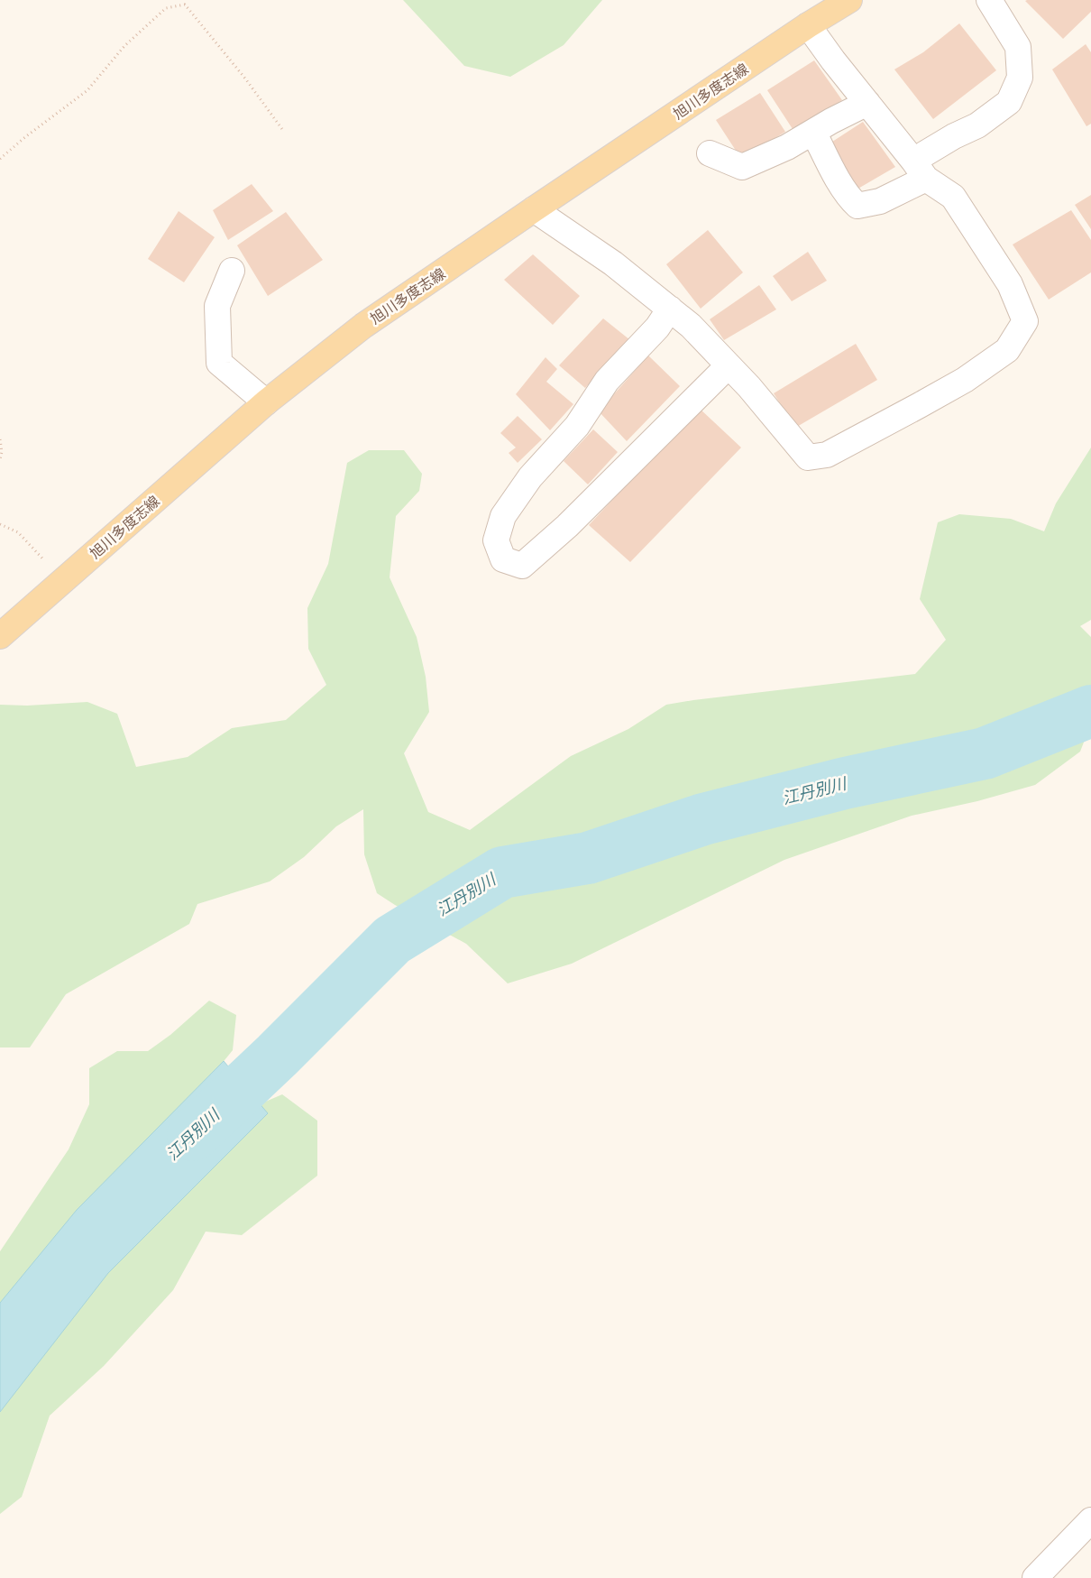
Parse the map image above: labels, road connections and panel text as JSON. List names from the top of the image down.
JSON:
{
  "streets": {
    "main road": ["旭川多度志線"]
  },
  "water": ["江丹別川"]
}
